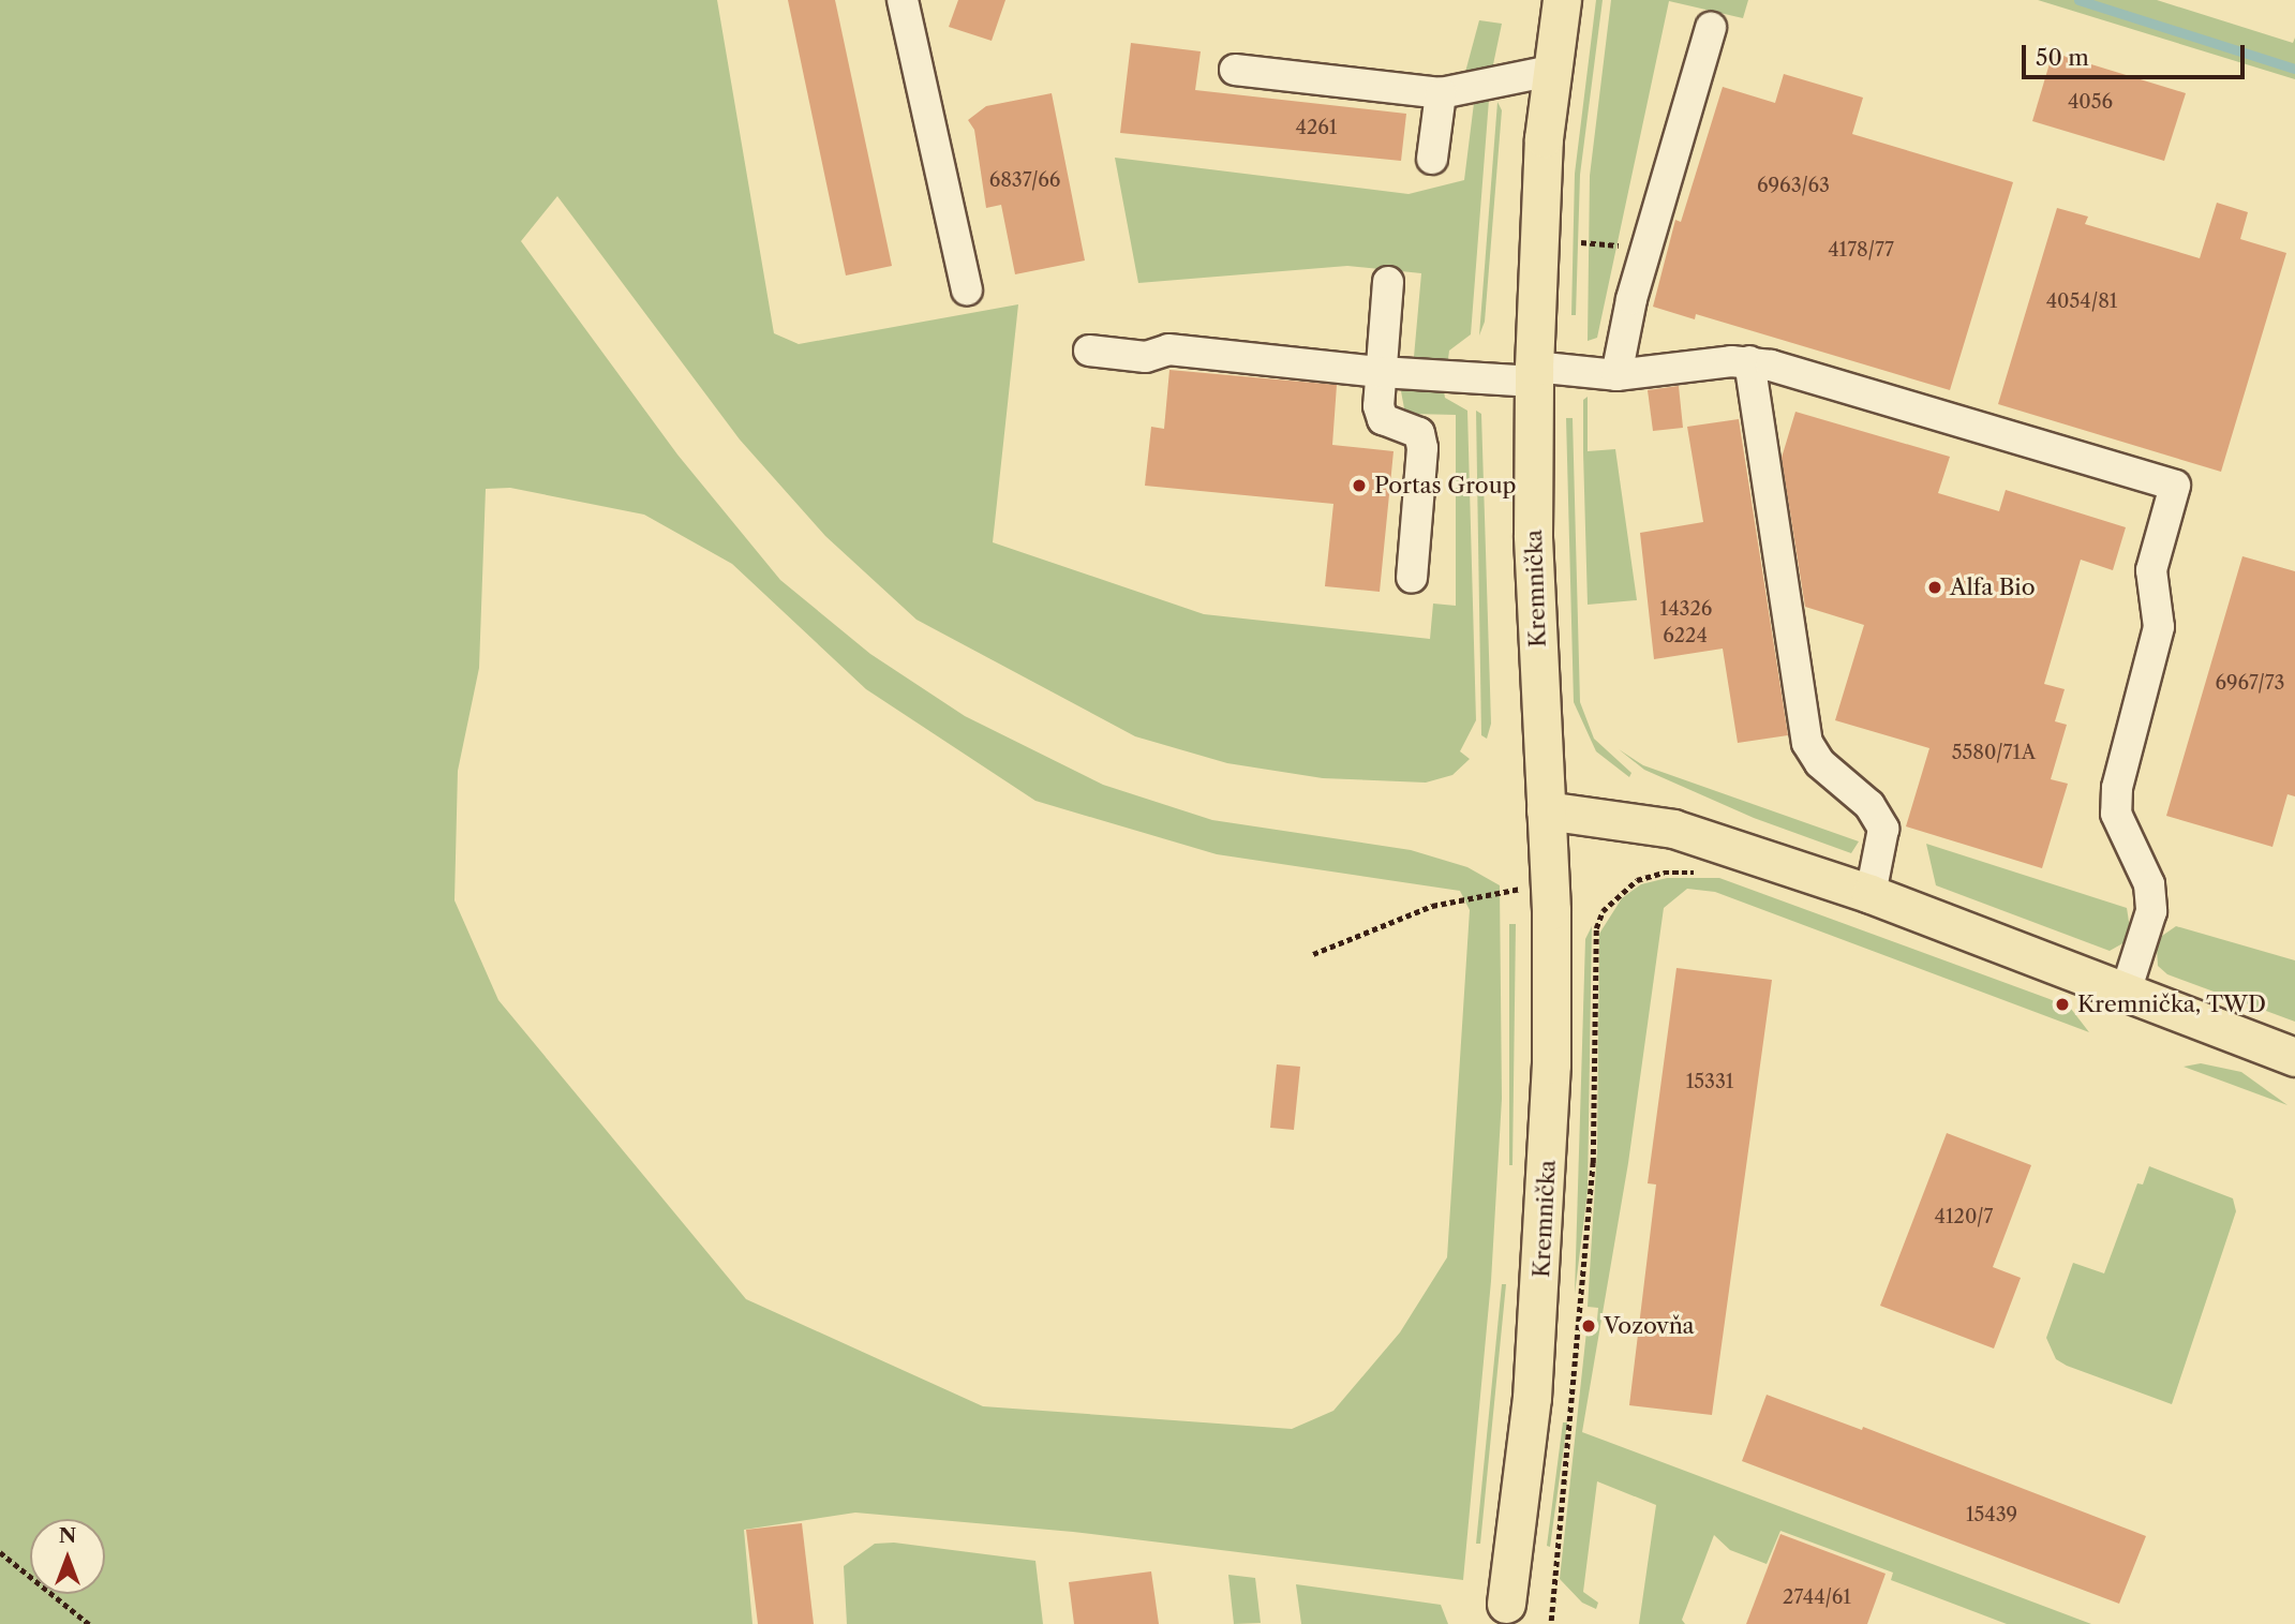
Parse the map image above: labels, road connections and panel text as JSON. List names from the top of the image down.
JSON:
{
  "streets": {
    "main road": ["Kremnička"]
  },
  "places": [
    "Portas Group",
    "Alfa Bio",
    "Kremnička, TWD",
    "Vozovňa"
  ],
  "house_numbers": [
    "4056",
    "4261",
    "6837/66",
    "6963/63",
    "4178/77",
    "4054/81",
    "14326",
    "6224",
    "6967/73",
    "5580/71A",
    "15331",
    "4120/7",
    "15439",
    "2744/61"
  ],
  "scale_bar": "50 m",
  "north": "top"
}
